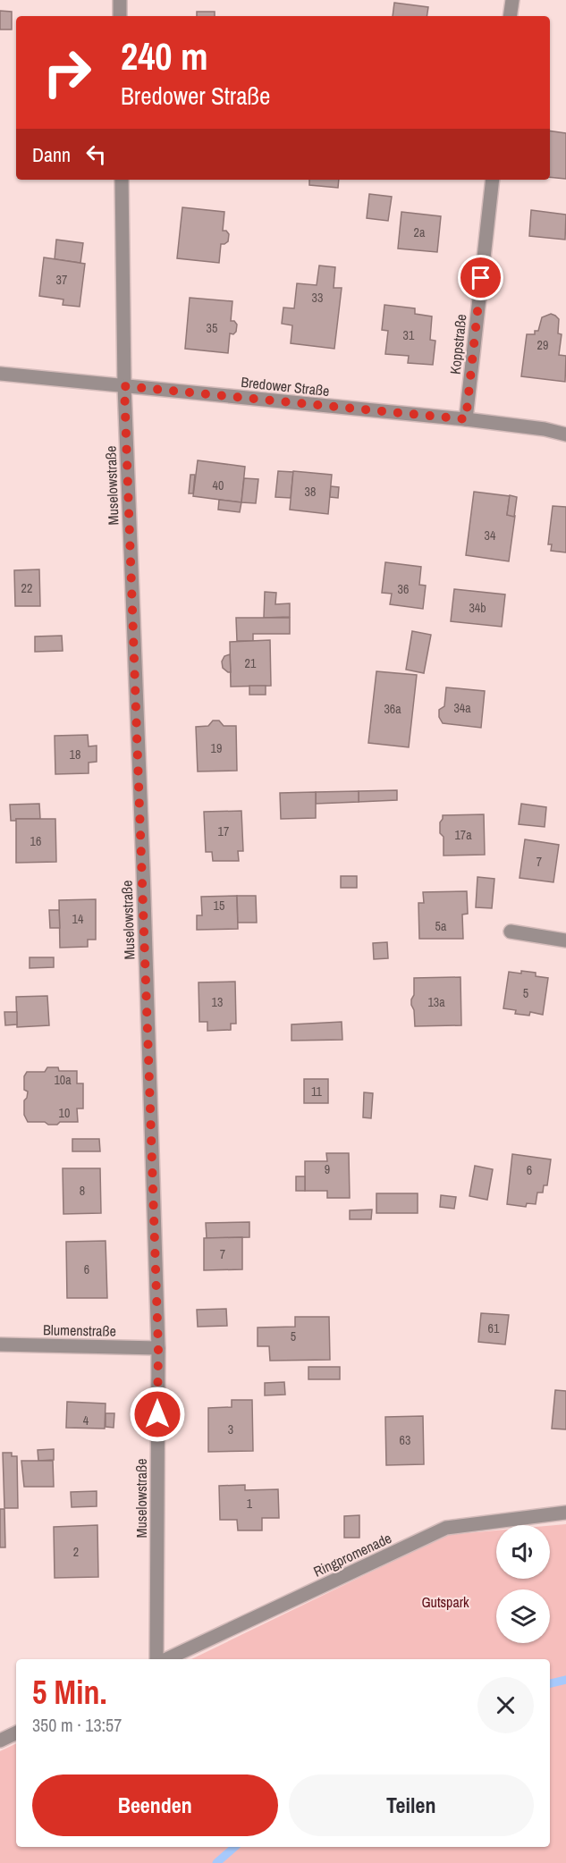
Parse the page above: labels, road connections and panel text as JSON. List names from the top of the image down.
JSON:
{
  "streets": {
    "street": [
      "Koppstraße",
      "Bredower Straße",
      "Muselowstraße",
      "Blumenstraße",
      "Ringpromenade"
    ]
  },
  "crossings": [
    ["Koppstraße", "Bredower Straße"],
    ["Bredower Straße", "Muselowstraße"],
    ["Muselowstraße", "Blumenstraße"]
  ],
  "parks": ["Gutspark"],
  "house_numbers": [
    "2a",
    "37",
    "33",
    "35",
    "31",
    "29",
    "40",
    "38",
    "34",
    "22",
    "36",
    "34b",
    "21",
    "34a",
    "36a",
    "19",
    "18",
    "17",
    "17a",
    "16",
    "7",
    "15",
    "14",
    "5a",
    "5",
    "13",
    "13a",
    "10a",
    "11",
    "10",
    "9",
    "6",
    "8",
    "7",
    "6",
    "61",
    "5",
    "4",
    "3",
    "63",
    "1",
    "2"
  ],
  "page": {
    "turn": ["240 m", "Bredower Straße"],
    "then": "Dann",
    "heading": ["5 Min.", "350 m · 13:57"],
    "buttons": ["Beenden", "Teilen"]
  }
}
